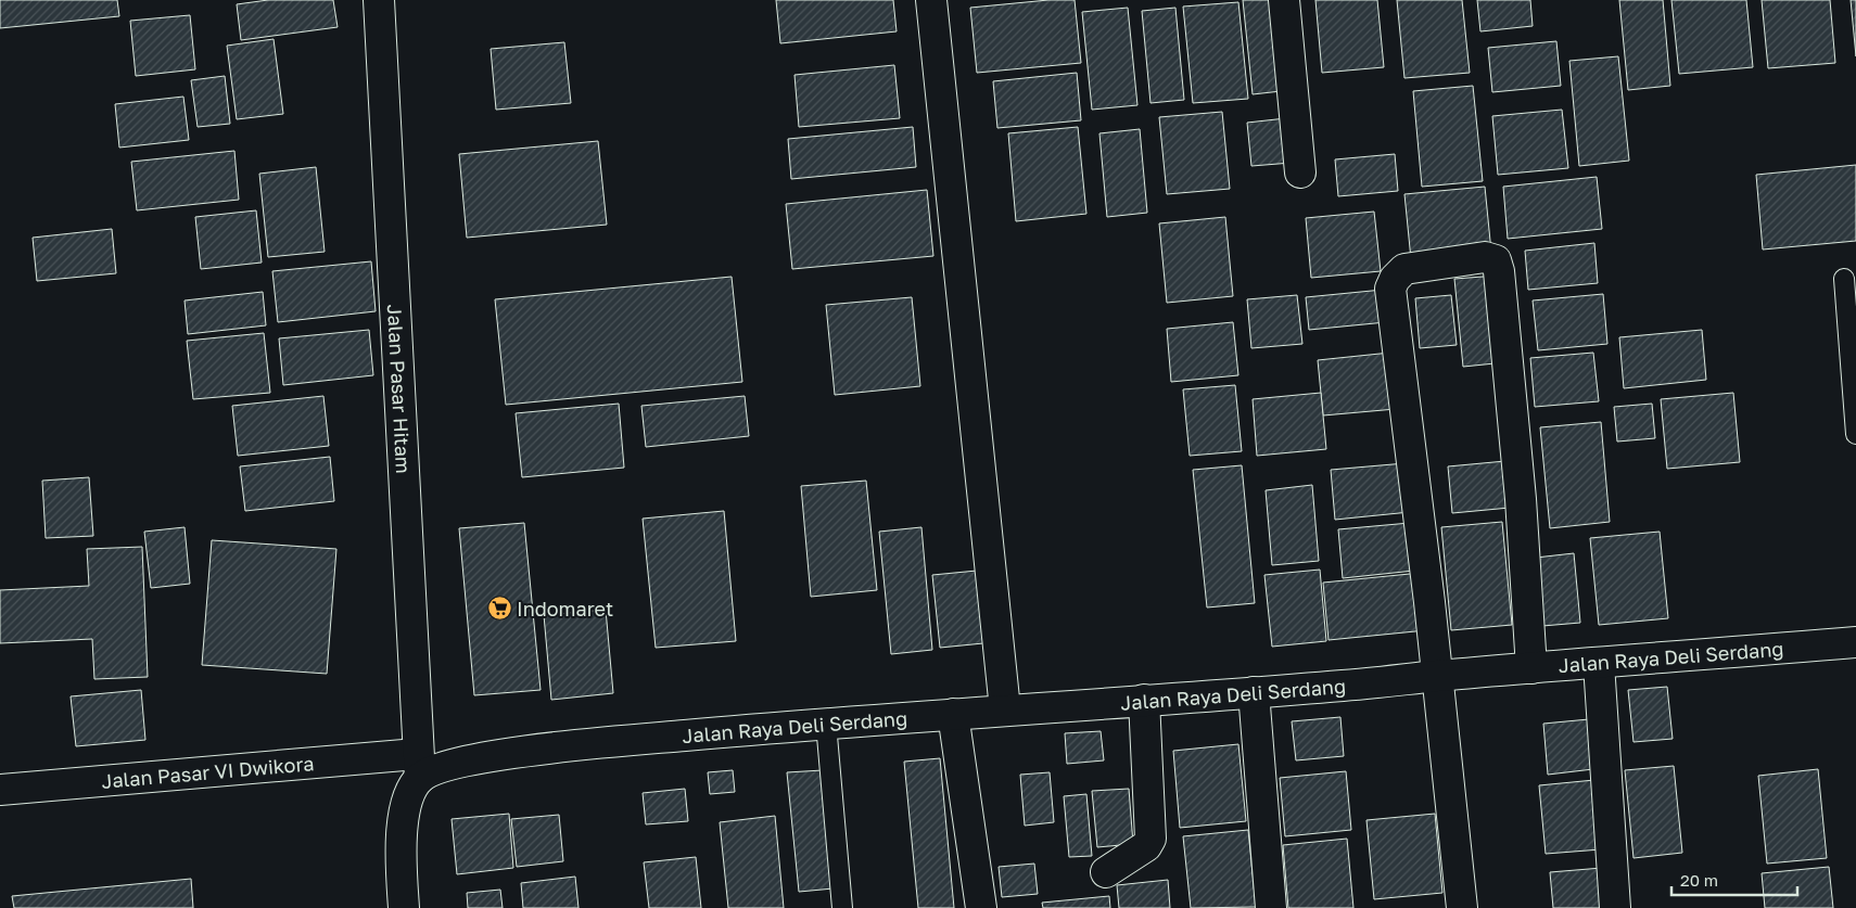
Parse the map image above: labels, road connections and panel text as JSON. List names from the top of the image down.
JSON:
{
  "streets": {
    "street": ["Jalan Pasar Hitam", "Jalan Raya Deli Serdang", "Jalan Pasar VI Dwikora"]
  },
  "crossings": [
    ["Jalan Pasar Hitam", "Jalan Raya Deli Serdang"],
    ["Jalan Pasar Hitam", "Jalan Pasar VI Dwikora"],
    ["Jalan Raya Deli Serdang", "Jalan Pasar VI Dwikora"]
  ],
  "places": {
    "supermarket": ["Indomaret"]
  },
  "scale_bar": "20 m"
}
